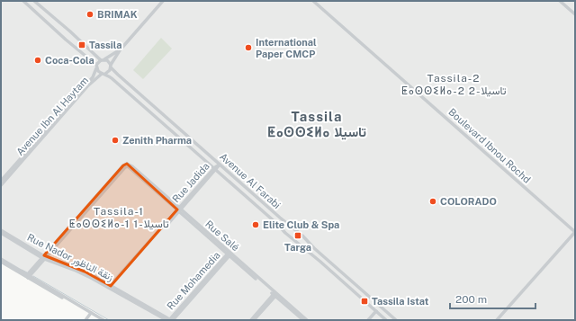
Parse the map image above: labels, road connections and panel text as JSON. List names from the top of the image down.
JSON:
{
  "streets": {
    "street": [
      "Avenue Ibn Al Haytam",
      "Boulevard Ibnou Rochd",
      "Avenue Al Farabi",
      "Rue Jadida",
      "Rue Salé",
      "Rue Nador زنقة الناظور",
      "Rue Mohamedia"
    ]
  },
  "crossings": [
    ["Avenue Ibn Al Haytam", "Avenue Al Farabi"],
    ["Avenue Al Farabi", "Rue Jadida"],
    ["Rue Jadida", "Rue Salé"],
    ["Rue Jadida", "Rue Nador زنقة الناظور"],
    ["Rue Salé", "Rue Nador زنقة الناظور"],
    ["Rue Salé", "Rue Mohamedia"],
    ["Rue Nador زنقة الناظور", "Rue Mohamedia"]
  ],
  "districts": ["Tassila-2 ⵟⴰⵙⵙⵉⵍⴰ-2 2-تاسيلا", "Tassila ⵟⴰⵙⵙⵉⵍⴰ تاسيلا", "Tassila-1 ⵟⴰⵙⵙⵉⵍⴰ-1 1-تاسيلا"],
  "places": {
    "other": [
      "BRIMAK",
      "International Paper CMCP",
      "Coca-Cola",
      "Zenith Pharma",
      "COLORADO",
      "Elite Club & Spa"
    ],
    "transit": ["Tassila", "Targa", "Tassila Istat"]
  },
  "scale_bar": "200 m"
}
